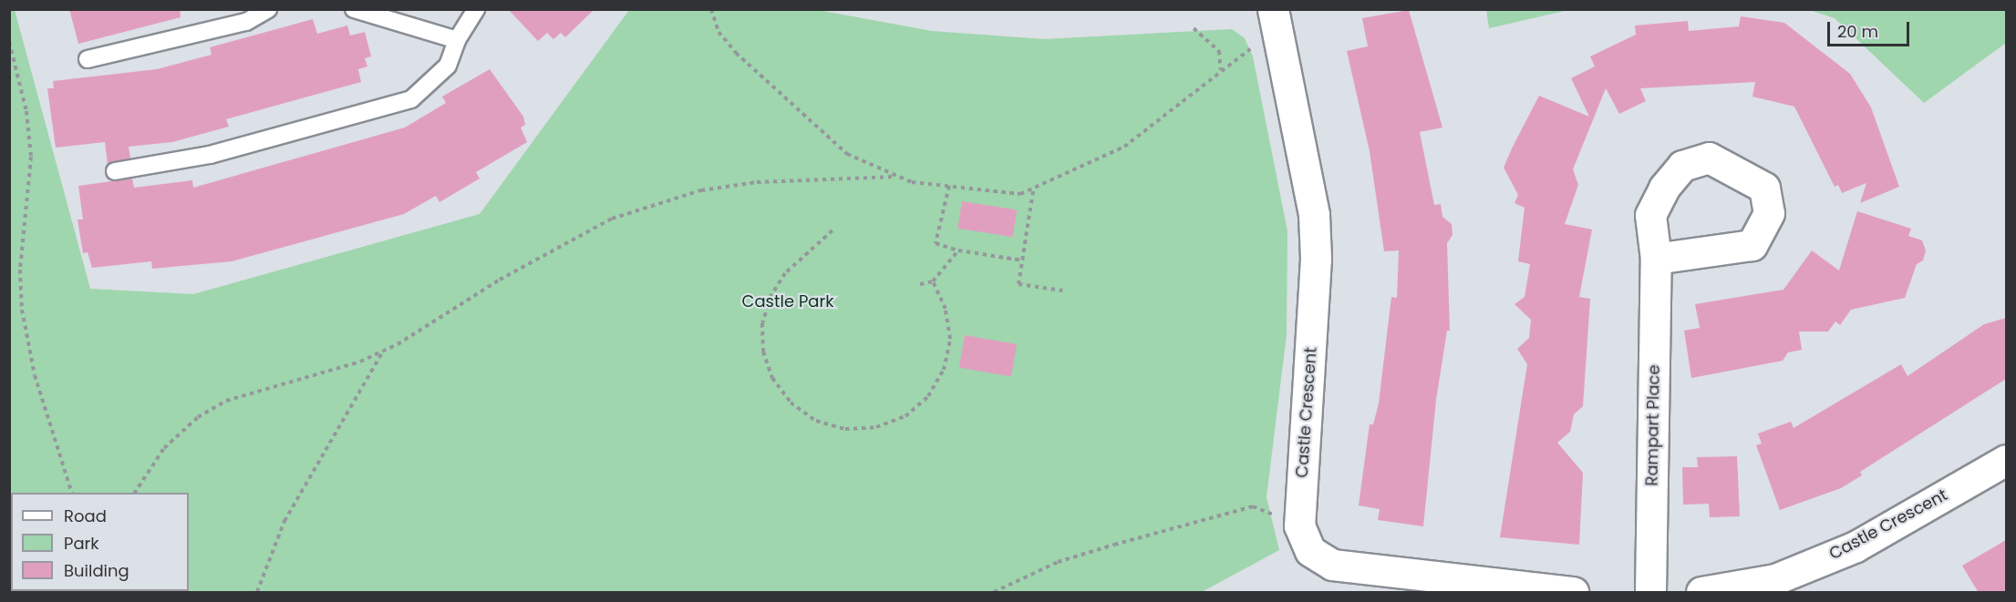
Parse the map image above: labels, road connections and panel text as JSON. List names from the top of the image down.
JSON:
{
  "streets": {
    "street": ["Castle Crescent", "Rampart Place"]
  },
  "parks": ["Castle Park"],
  "legend": ["Road", "Park", "Building"],
  "scale_bar": "20 m"
}
